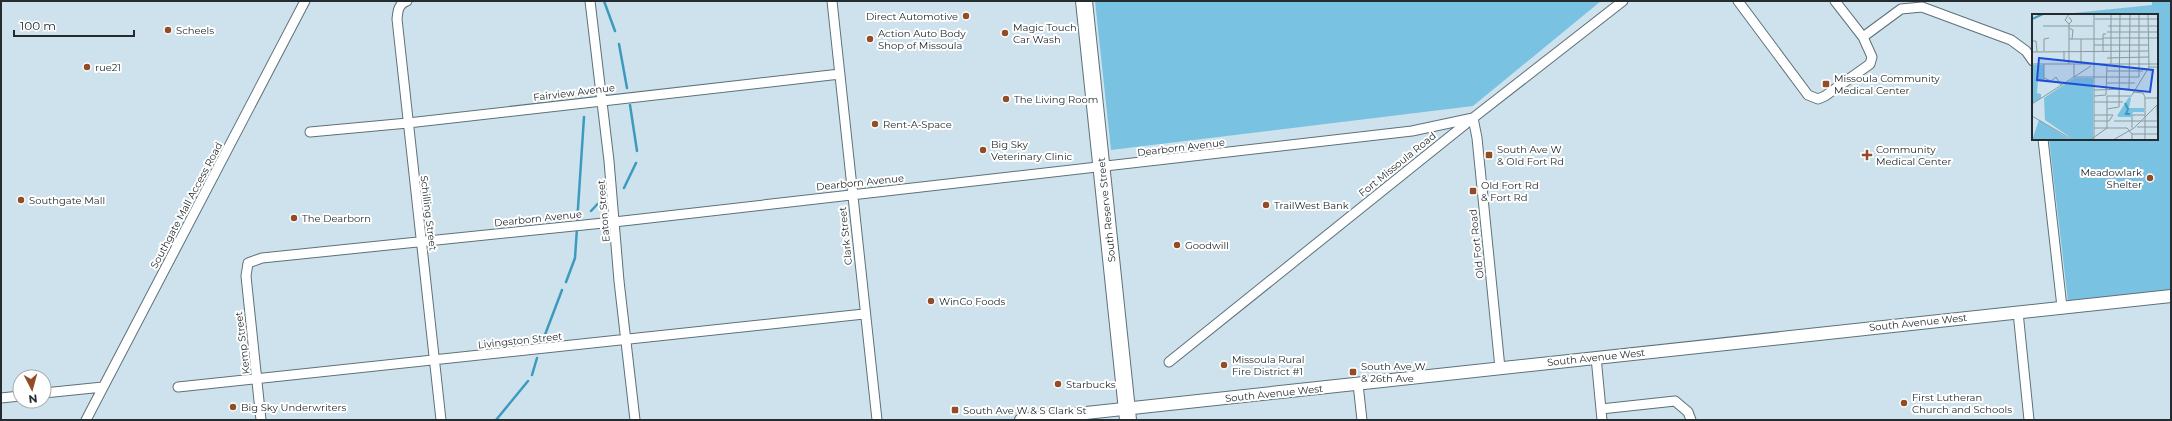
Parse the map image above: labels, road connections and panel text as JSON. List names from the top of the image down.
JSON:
{
  "streets": {
    "highway": ["South Reserve Street"],
    "street": [
      "Fairview Avenue",
      "Dearborn Avenue",
      "Fort Missoula Road",
      "Southgate Mall Access Road",
      "Eaton Street",
      "Schilling Street",
      "Clark Street",
      "Old Fort Road",
      "South Avenue West",
      "Livingston Street",
      "Kemp Street"
    ]
  },
  "crossings": [
    ["Fairview Avenue", "Eaton Street"],
    ["Fairview Avenue", "Schilling Street"],
    ["Fairview Avenue", "Clark Street"],
    ["Dearborn Avenue", "Fort Missoula Road"],
    ["Dearborn Avenue", "South Reserve Street"],
    ["Dearborn Avenue", "Eaton Street"],
    ["Dearborn Avenue", "Schilling Street"],
    ["Dearborn Avenue", "Clark Street"],
    ["Dearborn Avenue", "Old Fort Road"],
    ["Dearborn Avenue", "Kemp Street"],
    ["Fort Missoula Road", "Old Fort Road"],
    ["South Reserve Street", "South Avenue West"],
    ["Eaton Street", "Livingston Street"],
    ["Schilling Street", "Livingston Street"],
    ["Clark Street", "Livingston Street"],
    ["Old Fort Road", "South Avenue West"],
    ["Livingston Street", "Kemp Street"]
  ],
  "places": {
    "other": [
      "Direct Automotive",
      "Scheels",
      "Magic Touch Car Wash",
      "Action Auto Body Shop of Missoula",
      "rue21",
      "The Living Room",
      "Rent-A-Space",
      "Big Sky Veterinary Clinic",
      "Meadowlark Shelter",
      "Southgate Mall",
      "TrailWest Bank",
      "The Dearborn",
      "Goodwill",
      "WinCo Foods",
      "Missoula Rural Fire District #1",
      "Starbucks",
      "First Lutheran Church and Schools",
      "Big Sky Underwriters"
    ],
    "transit": [
      "Missoula Community Medical Center",
      "South Ave W & Old Fort Rd",
      "Old Fort Rd & Fort Rd",
      "South Ave W & 26th Ave",
      "South Ave W & S Clark St"
    ],
    "health": ["Community Medical Center"]
  },
  "scale_bar": "100 m",
  "north": "bottom"
}
